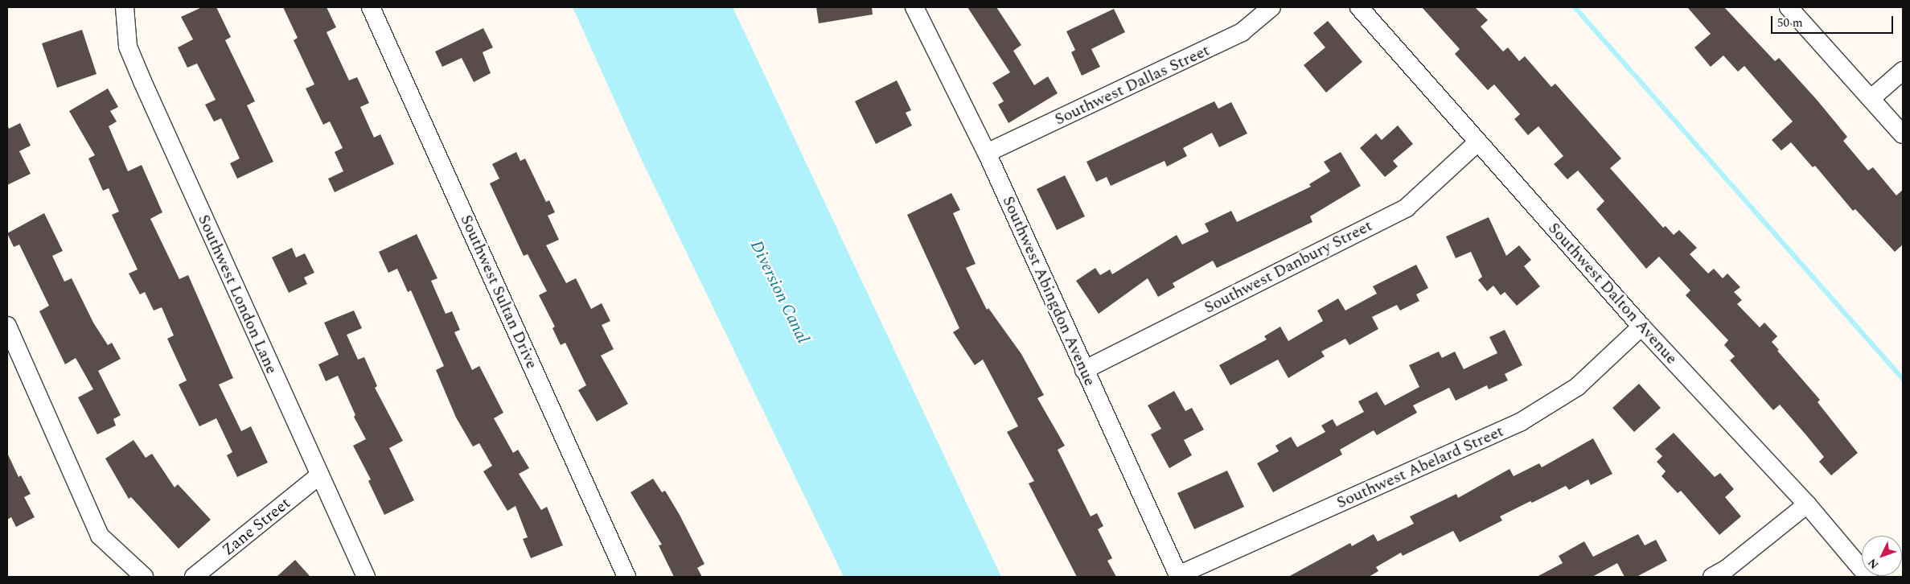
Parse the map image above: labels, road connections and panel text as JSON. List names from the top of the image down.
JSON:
{
  "streets": {
    "street": [
      "Southwest Dallas Street",
      "Southwest Danbury Street",
      "Southwest Abingdon Avenue",
      "Southwest Sultan Drive",
      "Southwest Dalton Avenue",
      "Southwest London Lane",
      "Southwest Abelard Street",
      "Zane Street"
    ]
  },
  "crossings": [
    ["Southwest Dallas Street", "Southwest Abingdon Avenue"],
    ["Southwest Danbury Street", "Southwest Abingdon Avenue"],
    ["Southwest Danbury Street", "Southwest Dalton Avenue"],
    ["Southwest Abingdon Avenue", "Southwest Abelard Street"],
    ["Southwest Dalton Avenue", "Southwest Abelard Street"],
    ["Southwest London Lane", "Zane Street"]
  ],
  "water": ["Diversion Canal"],
  "scale_bar": "50 m",
  "north": "bottom left"
}
